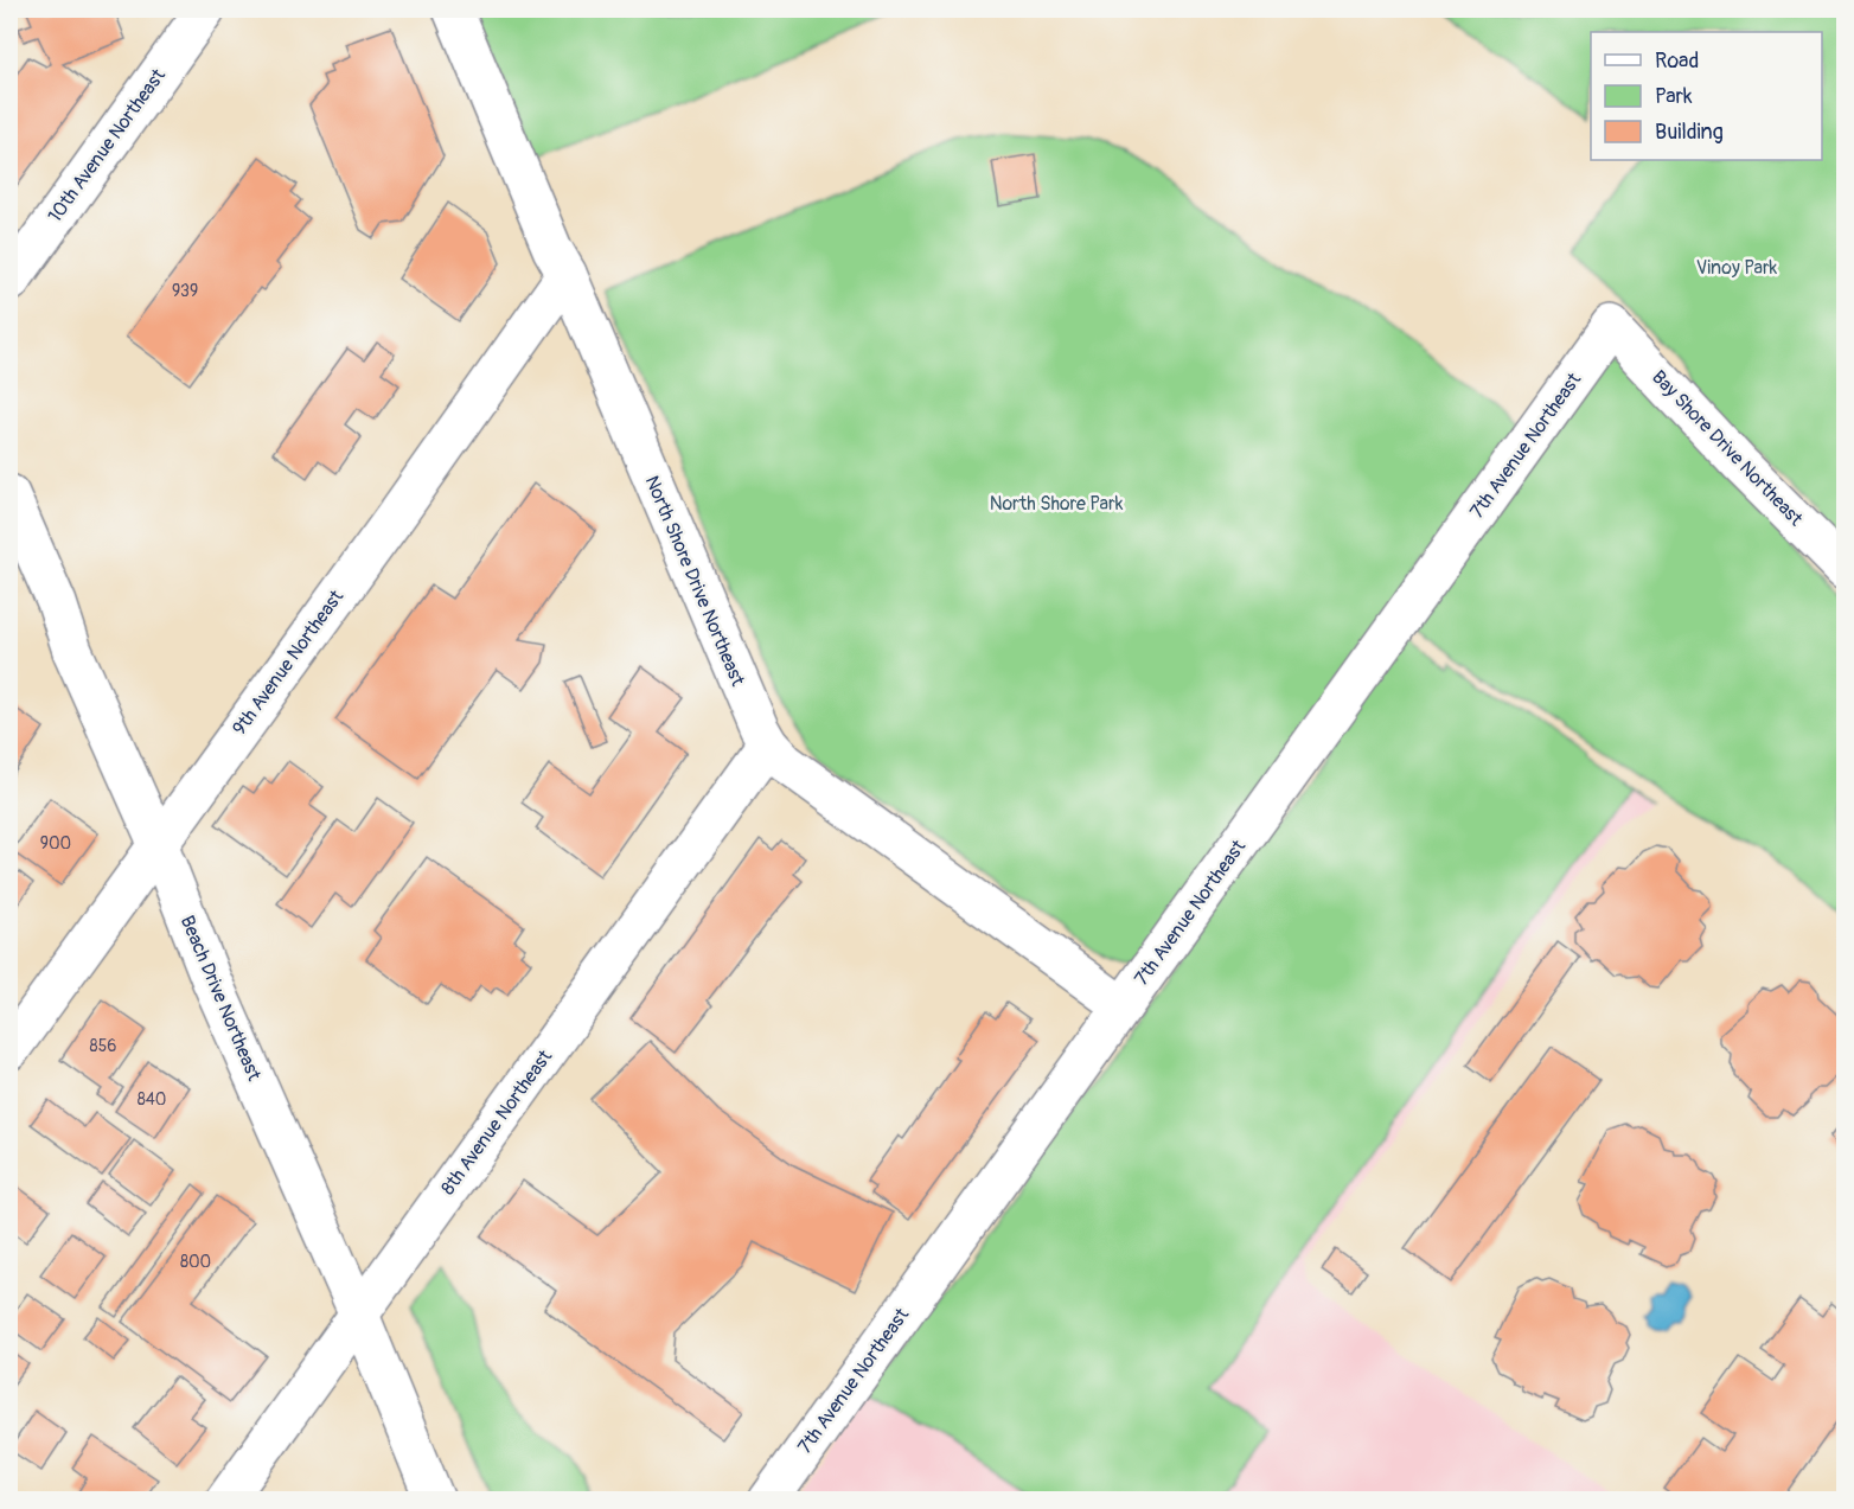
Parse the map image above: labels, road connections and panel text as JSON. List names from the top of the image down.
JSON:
{
  "streets": {
    "street": [
      "10th Avenue Northeast",
      "7th Avenue Northeast",
      "Bay Shore Drive Northeast",
      "North Shore Drive Northeast",
      "9th Avenue Northeast",
      "Beach Drive Northeast",
      "8th Avenue Northeast"
    ]
  },
  "crossings": [
    ["7th Avenue Northeast", "Bay Shore Drive Northeast"],
    ["7th Avenue Northeast", "North Shore Drive Northeast"],
    ["North Shore Drive Northeast", "9th Avenue Northeast"],
    ["North Shore Drive Northeast", "8th Avenue Northeast"],
    ["9th Avenue Northeast", "Beach Drive Northeast"],
    ["Beach Drive Northeast", "8th Avenue Northeast"]
  ],
  "parks": ["Vinoy Park", "North Shore Park"],
  "house_numbers": [
    "939",
    "900",
    "856",
    "840",
    "800"
  ],
  "legend": ["Road", "Park", "Building"]
}
